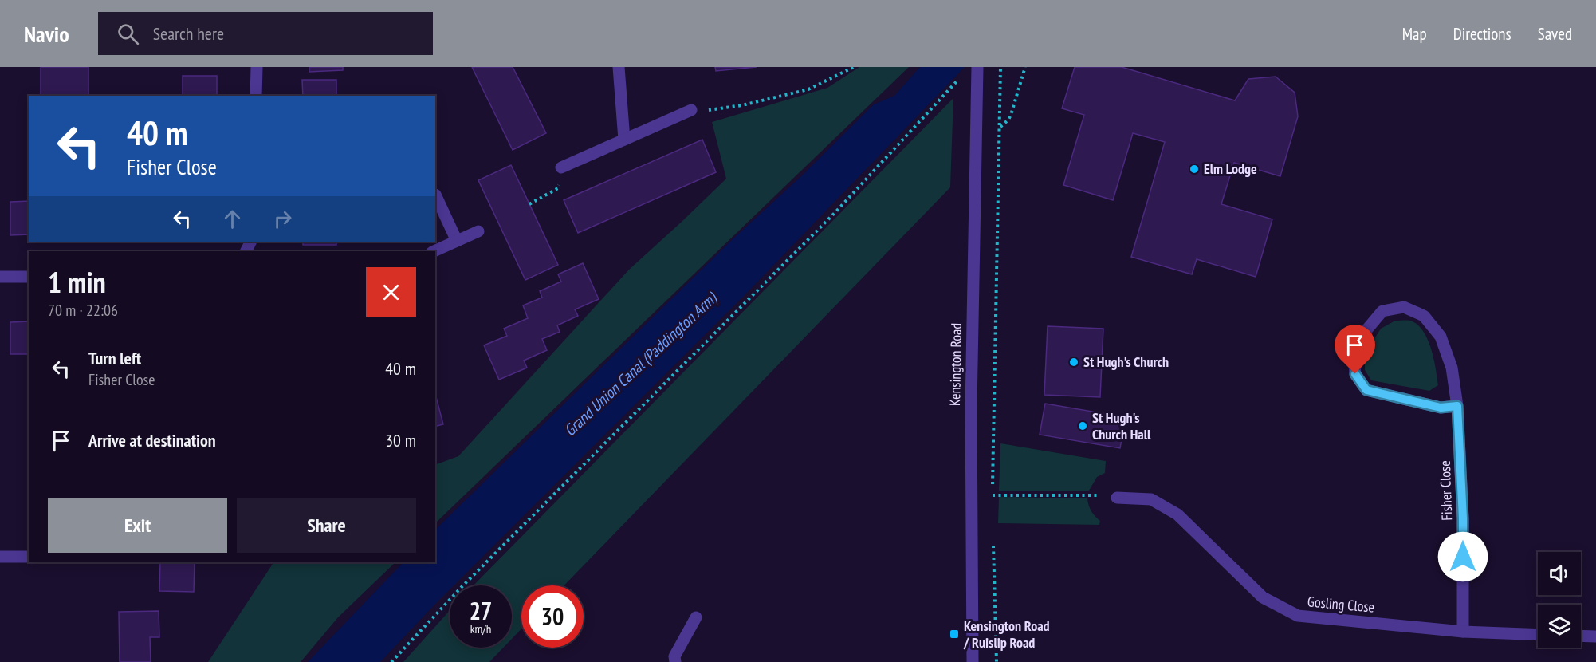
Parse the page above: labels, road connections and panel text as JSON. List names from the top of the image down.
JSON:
{
  "streets": {
    "street": ["Kensington Road", "Fisher Close", "Gosling Close"]
  },
  "crossings": [
    ["Fisher Close", "Gosling Close"]
  ],
  "water": ["Grand Union Canal (Paddington Arm)"],
  "places": {
    "other": ["Elm Lodge", "St Hugh's Church", "St Hugh's Church Hall"],
    "transit": ["Kensington Road / Ruislip Road"]
  },
  "page": {
    "header": "Navio",
    "search": "Search here",
    "nav": ["Map", "Directions", "Saved"],
    "turn": ["40 m", "Fisher Close"],
    "heading": ["1 min", "70 m · 22:06"],
    "list": [
      {
        "name": "Turn left",
        "note": "Fisher Close",
        "value": "40 m"
      },
      {
        "name": "Arrive at destination",
        "value": "30 m"
      }
    ],
    "buttons": ["Exit", "Share"],
    "speed": "27 km/h",
    "limit": "30"
  }
}
